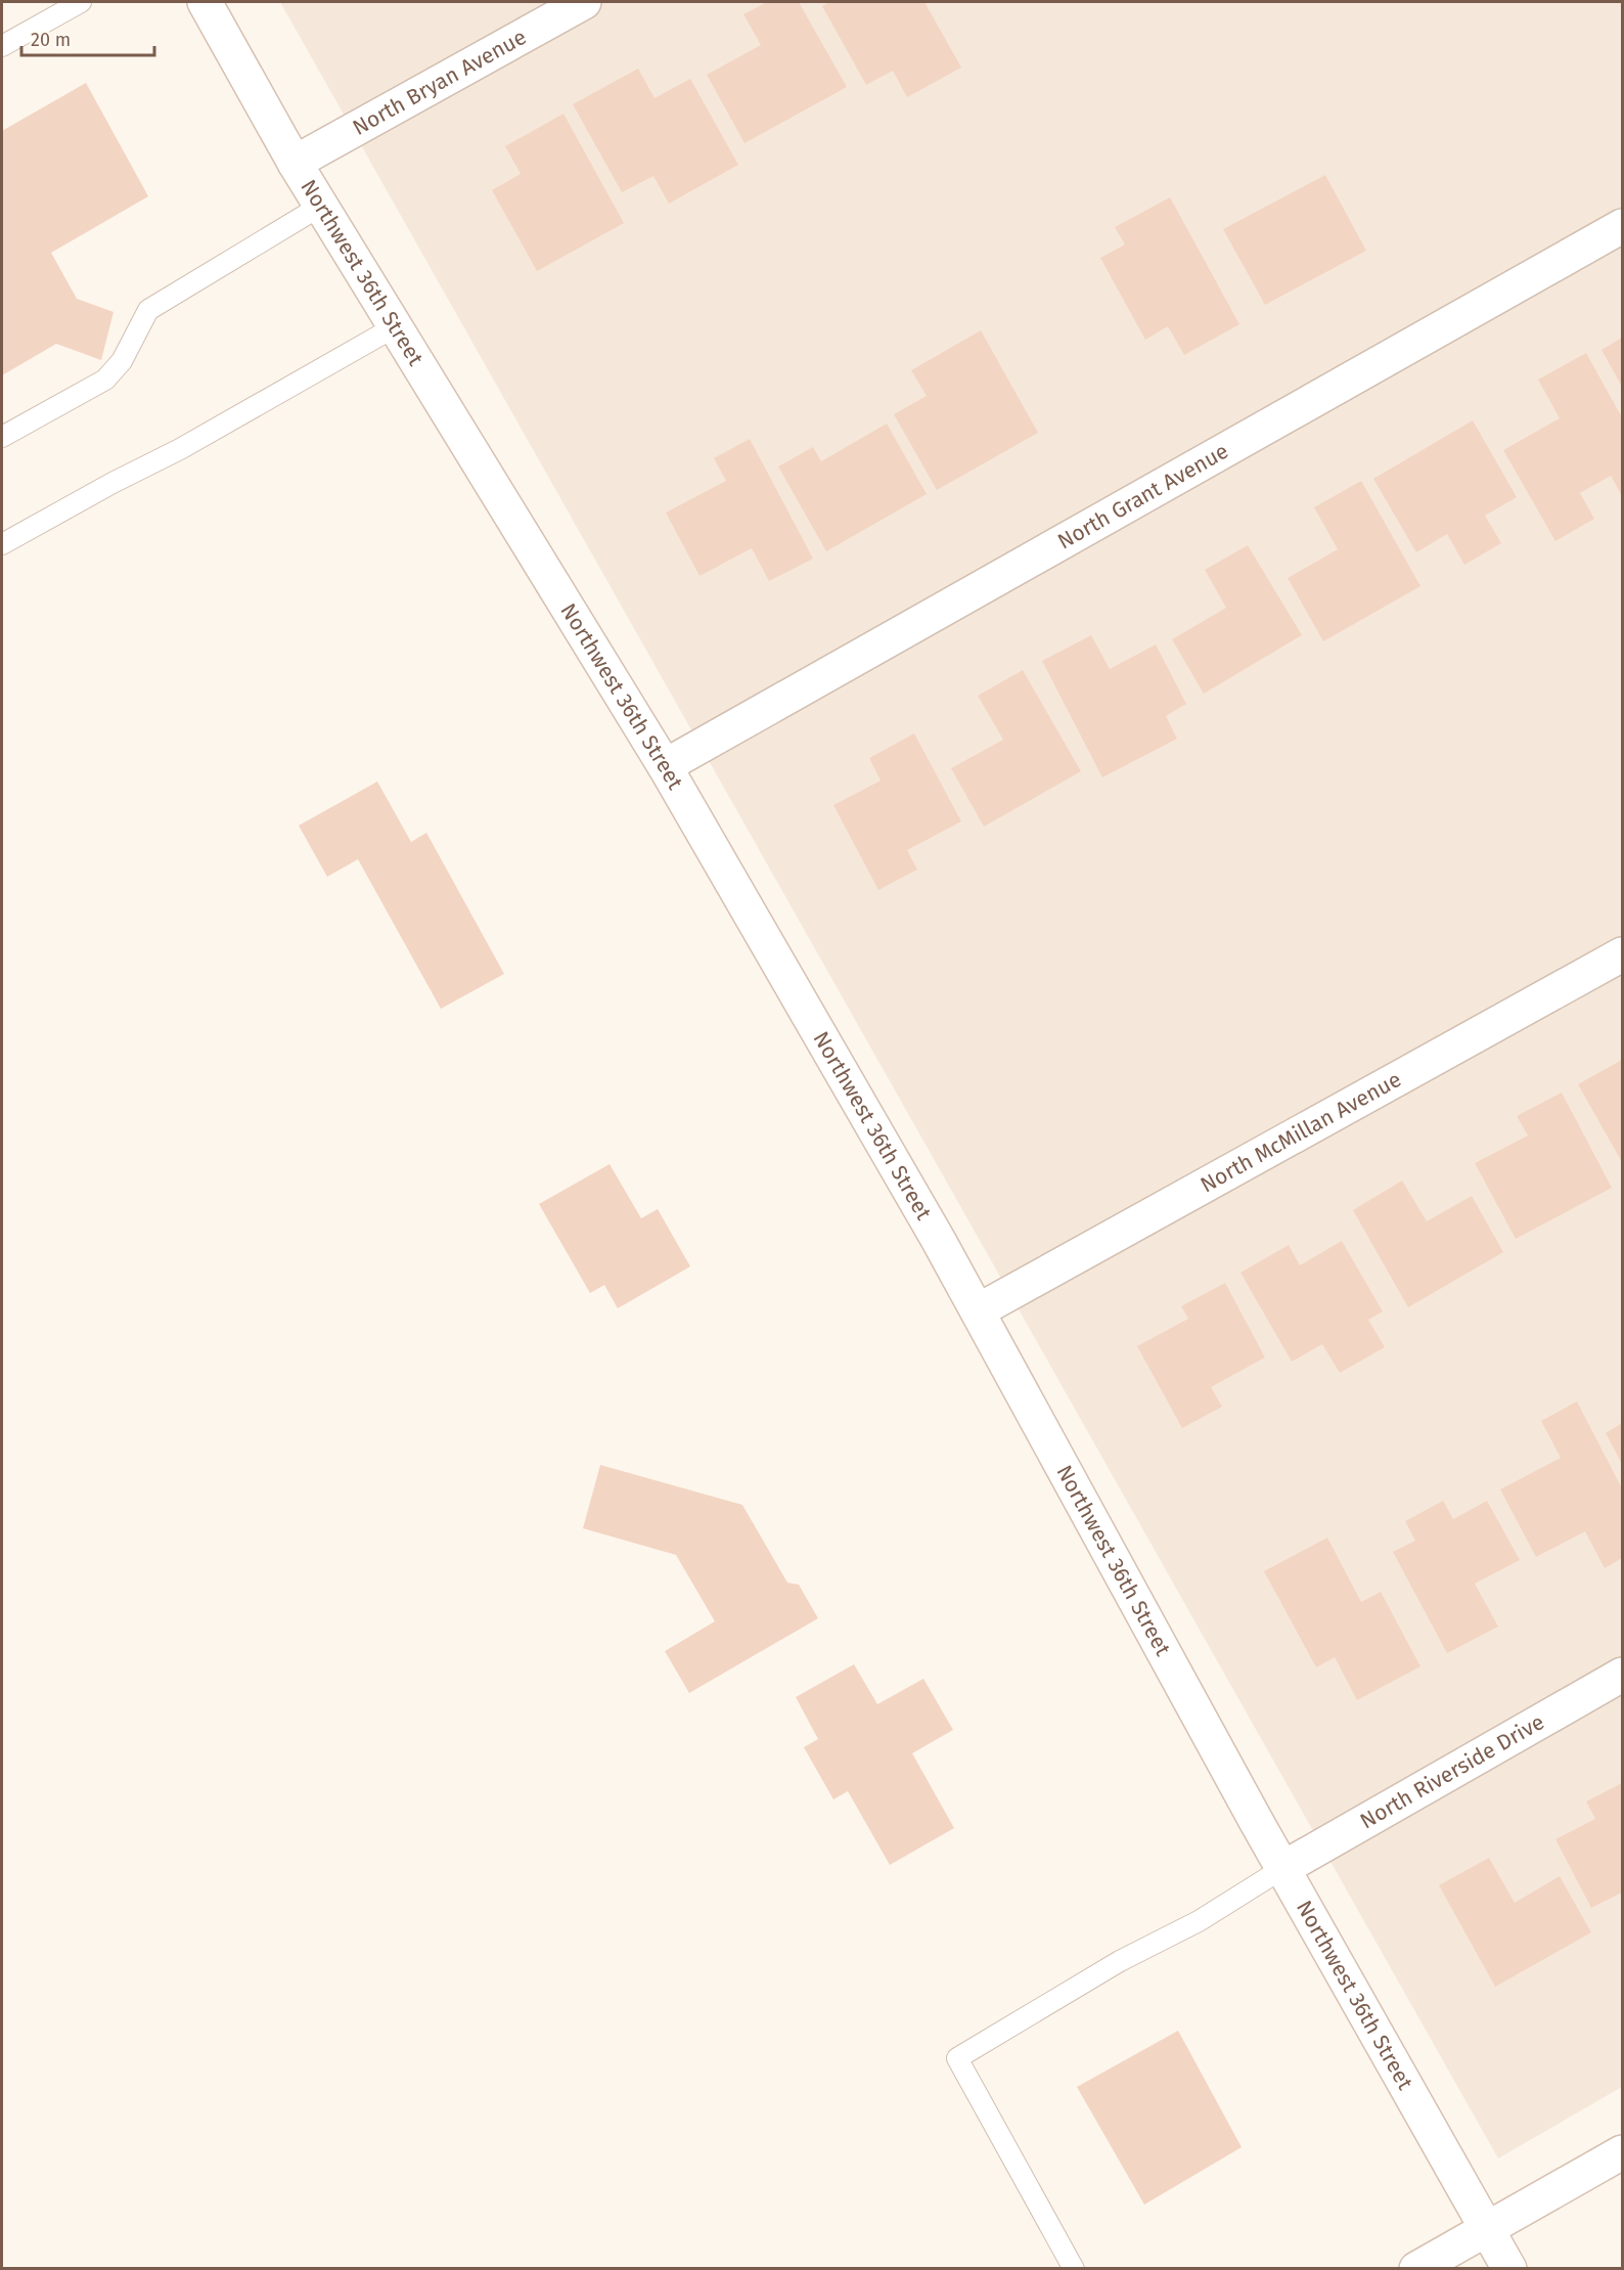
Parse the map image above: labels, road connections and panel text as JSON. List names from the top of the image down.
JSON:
{
  "streets": {
    "street": [
      "North Bryan Avenue",
      "Northwest 36th Street",
      "North Grant Avenue",
      "North McMillan Avenue",
      "North Riverside Drive"
    ]
  },
  "crossings": [
    ["North Bryan Avenue", "Northwest 36th Street"],
    ["Northwest 36th Street", "North Grant Avenue"],
    ["Northwest 36th Street", "North McMillan Avenue"],
    ["Northwest 36th Street", "North Riverside Drive"]
  ],
  "scale_bar": "20 m"
}
